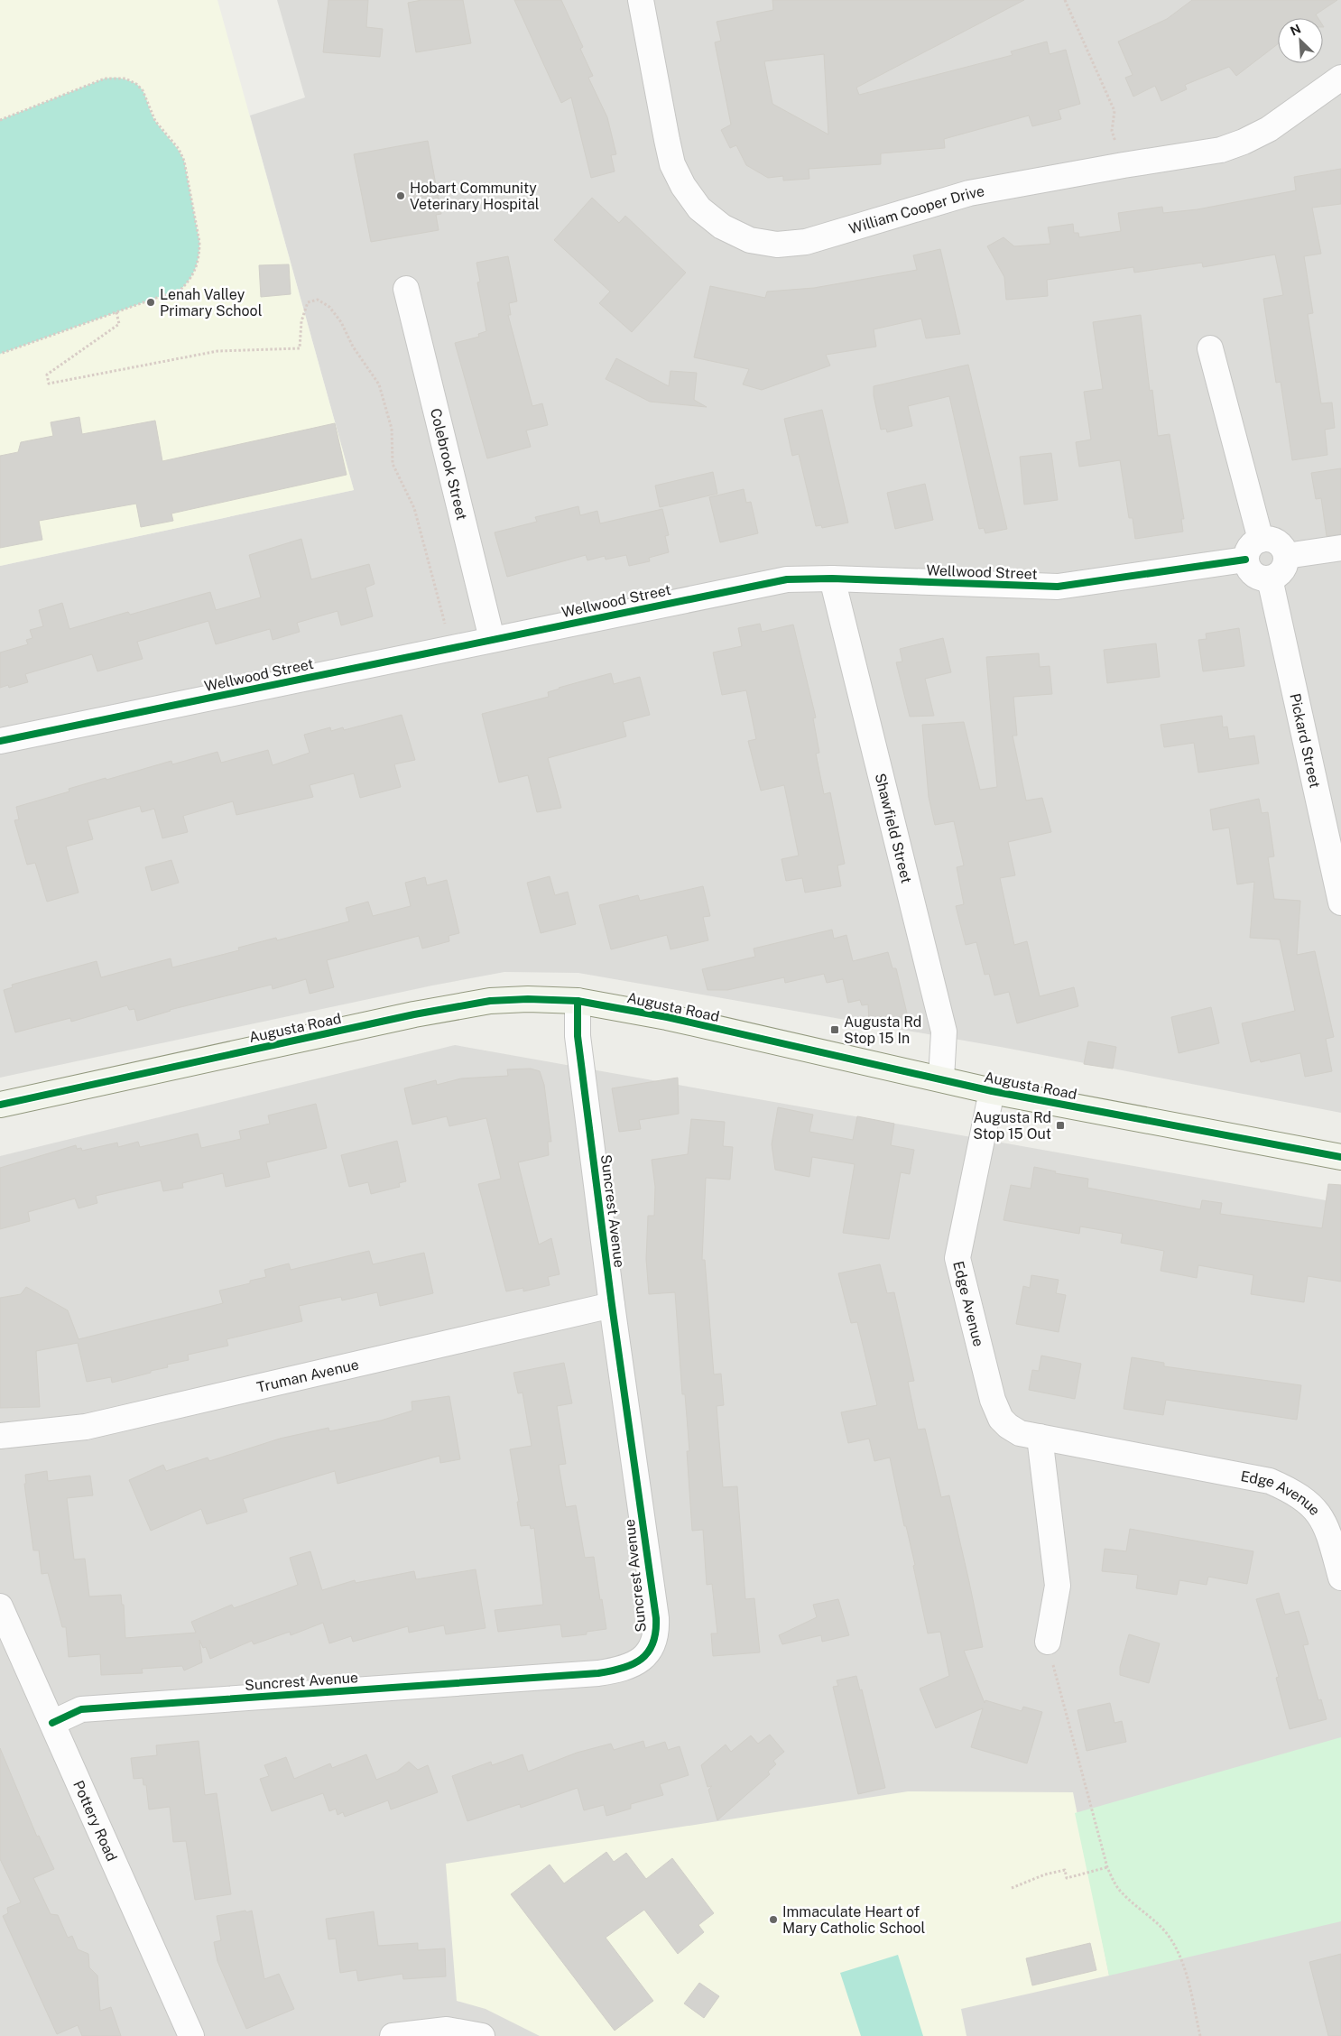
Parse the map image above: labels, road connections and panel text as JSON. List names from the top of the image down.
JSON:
{
  "streets": {
    "main road": ["Augusta Road"],
    "street": [
      "William Cooper Drive",
      "Colebrook Street",
      "Wellwood Street",
      "Pickard Street",
      "Shawfield Street",
      "Suncrest Avenue",
      "Edge Avenue",
      "Truman Avenue",
      "Pottery Road"
    ]
  },
  "crossings": [
    ["Colebrook Street", "Wellwood Street"],
    ["Wellwood Street", "Pickard Street"],
    ["Wellwood Street", "Shawfield Street"],
    ["Shawfield Street", "Augusta Road"],
    ["Augusta Road", "Suncrest Avenue"],
    ["Augusta Road", "Edge Avenue"],
    ["Suncrest Avenue", "Truman Avenue"],
    ["Suncrest Avenue", "Pottery Road"]
  ],
  "places": {
    "other": ["Hobart Community Veterinary Hospital", "Lenah Valley Primary School", "Immaculate Heart of Mary Catholic School"],
    "transit": ["Augusta Rd Stop 15 In", "Augusta Rd Stop 15 Out"]
  },
  "north": "top left"
}
